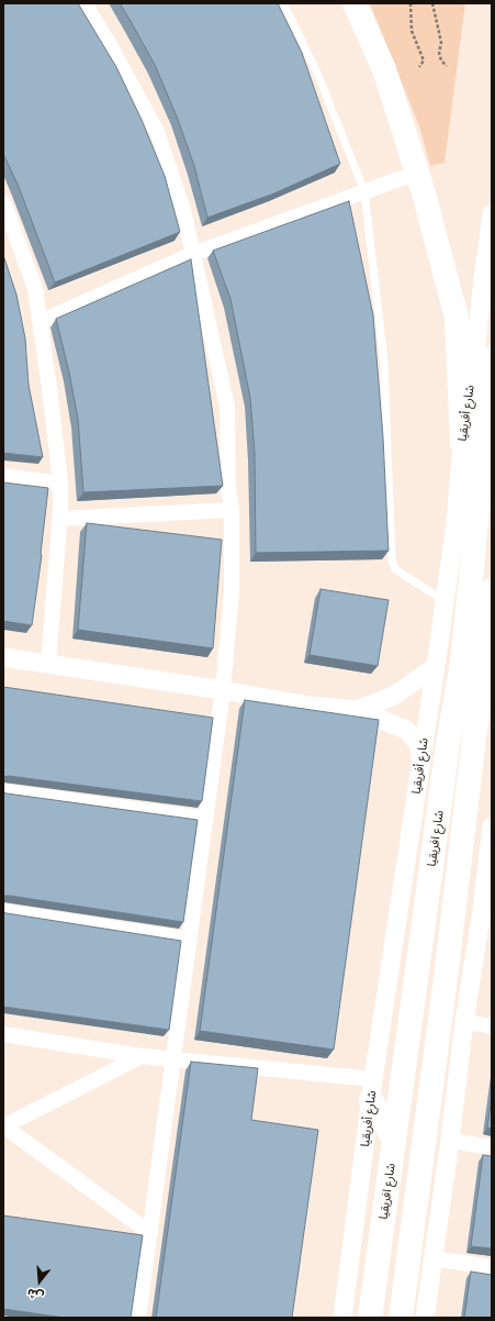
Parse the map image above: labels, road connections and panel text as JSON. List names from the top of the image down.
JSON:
{
  "streets": {
    "highway": ["شارع افريقيا"],
    "street": ["شارع أفريقيا"]
  },
  "north": "bottom"
}
